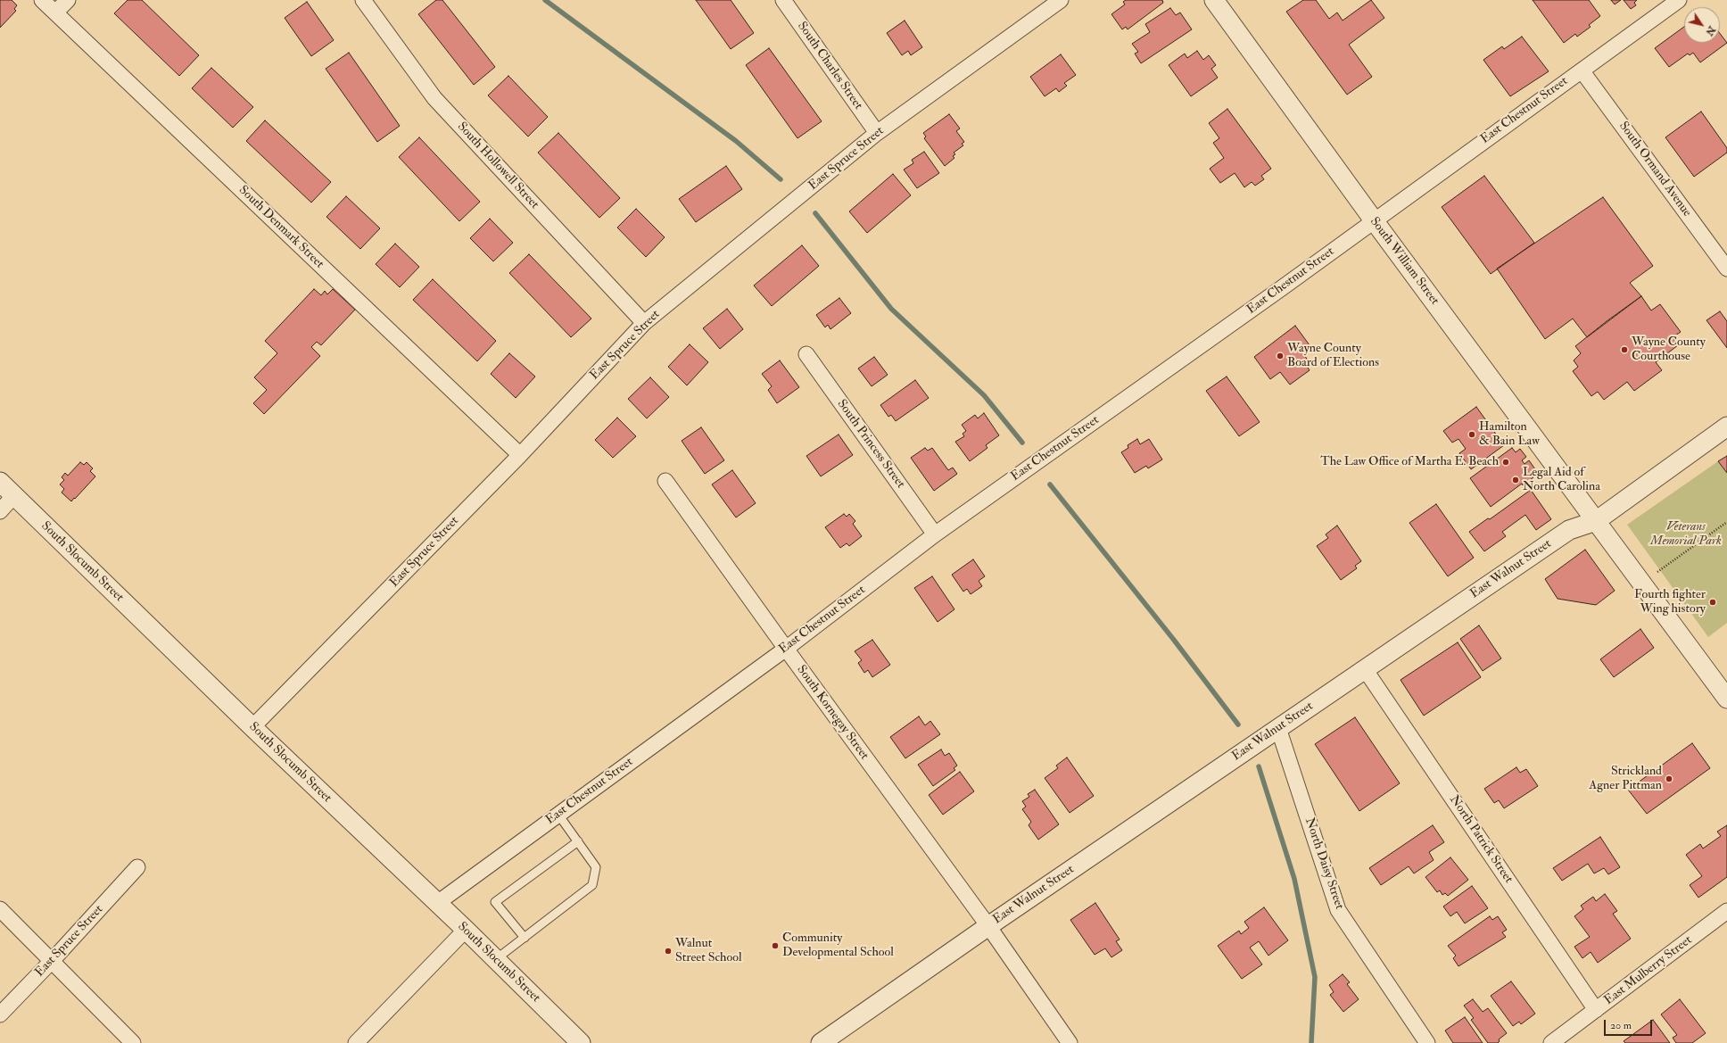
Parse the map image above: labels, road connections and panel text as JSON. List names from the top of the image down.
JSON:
{
  "streets": {
    "street": [
      "South Charles Street",
      "East Chestnut Street",
      "East Spruce Street",
      "South Hollowell Street",
      "South Ormand Avenue",
      "South Denmark Street",
      "South William Street",
      "South Princess Street",
      "South Slocumb Street",
      "East Walnut Street",
      "South Kornegay Street",
      "North Patrick Street",
      "North Daisy Street",
      "East Mulberry Street"
    ]
  },
  "crossings": [
    ["South Charles Street", "East Spruce Street"],
    ["East Chestnut Street", "South Ormand Avenue"],
    ["East Chestnut Street", "South William Street"],
    ["East Chestnut Street", "South Princess Street"],
    ["East Chestnut Street", "South Slocumb Street"],
    ["East Chestnut Street", "South Kornegay Street"],
    ["East Spruce Street", "South Hollowell Street"],
    ["East Spruce Street", "South Denmark Street"],
    ["East Spruce Street", "South Slocumb Street"],
    ["South William Street", "East Walnut Street"],
    ["East Walnut Street", "South Kornegay Street"],
    ["East Walnut Street", "North Patrick Street"],
    ["East Walnut Street", "North Daisy Street"],
    ["North Patrick Street", "East Mulberry Street"]
  ],
  "parks": ["Veterans Memorial Park"],
  "places": [
    "Wayne County Courthouse",
    "Wayne County Board of Elections",
    "Hamilton & Bain Law",
    "The Law Office of Martha E. Beach",
    "Legal Aid of North Carolina",
    "Fourth fighter Wing history",
    "Strickland Agner Pittman",
    "Community Developmental School",
    "Walnut Street School"
  ],
  "scale_bar": "20 m",
  "north": "bottom right"
}
